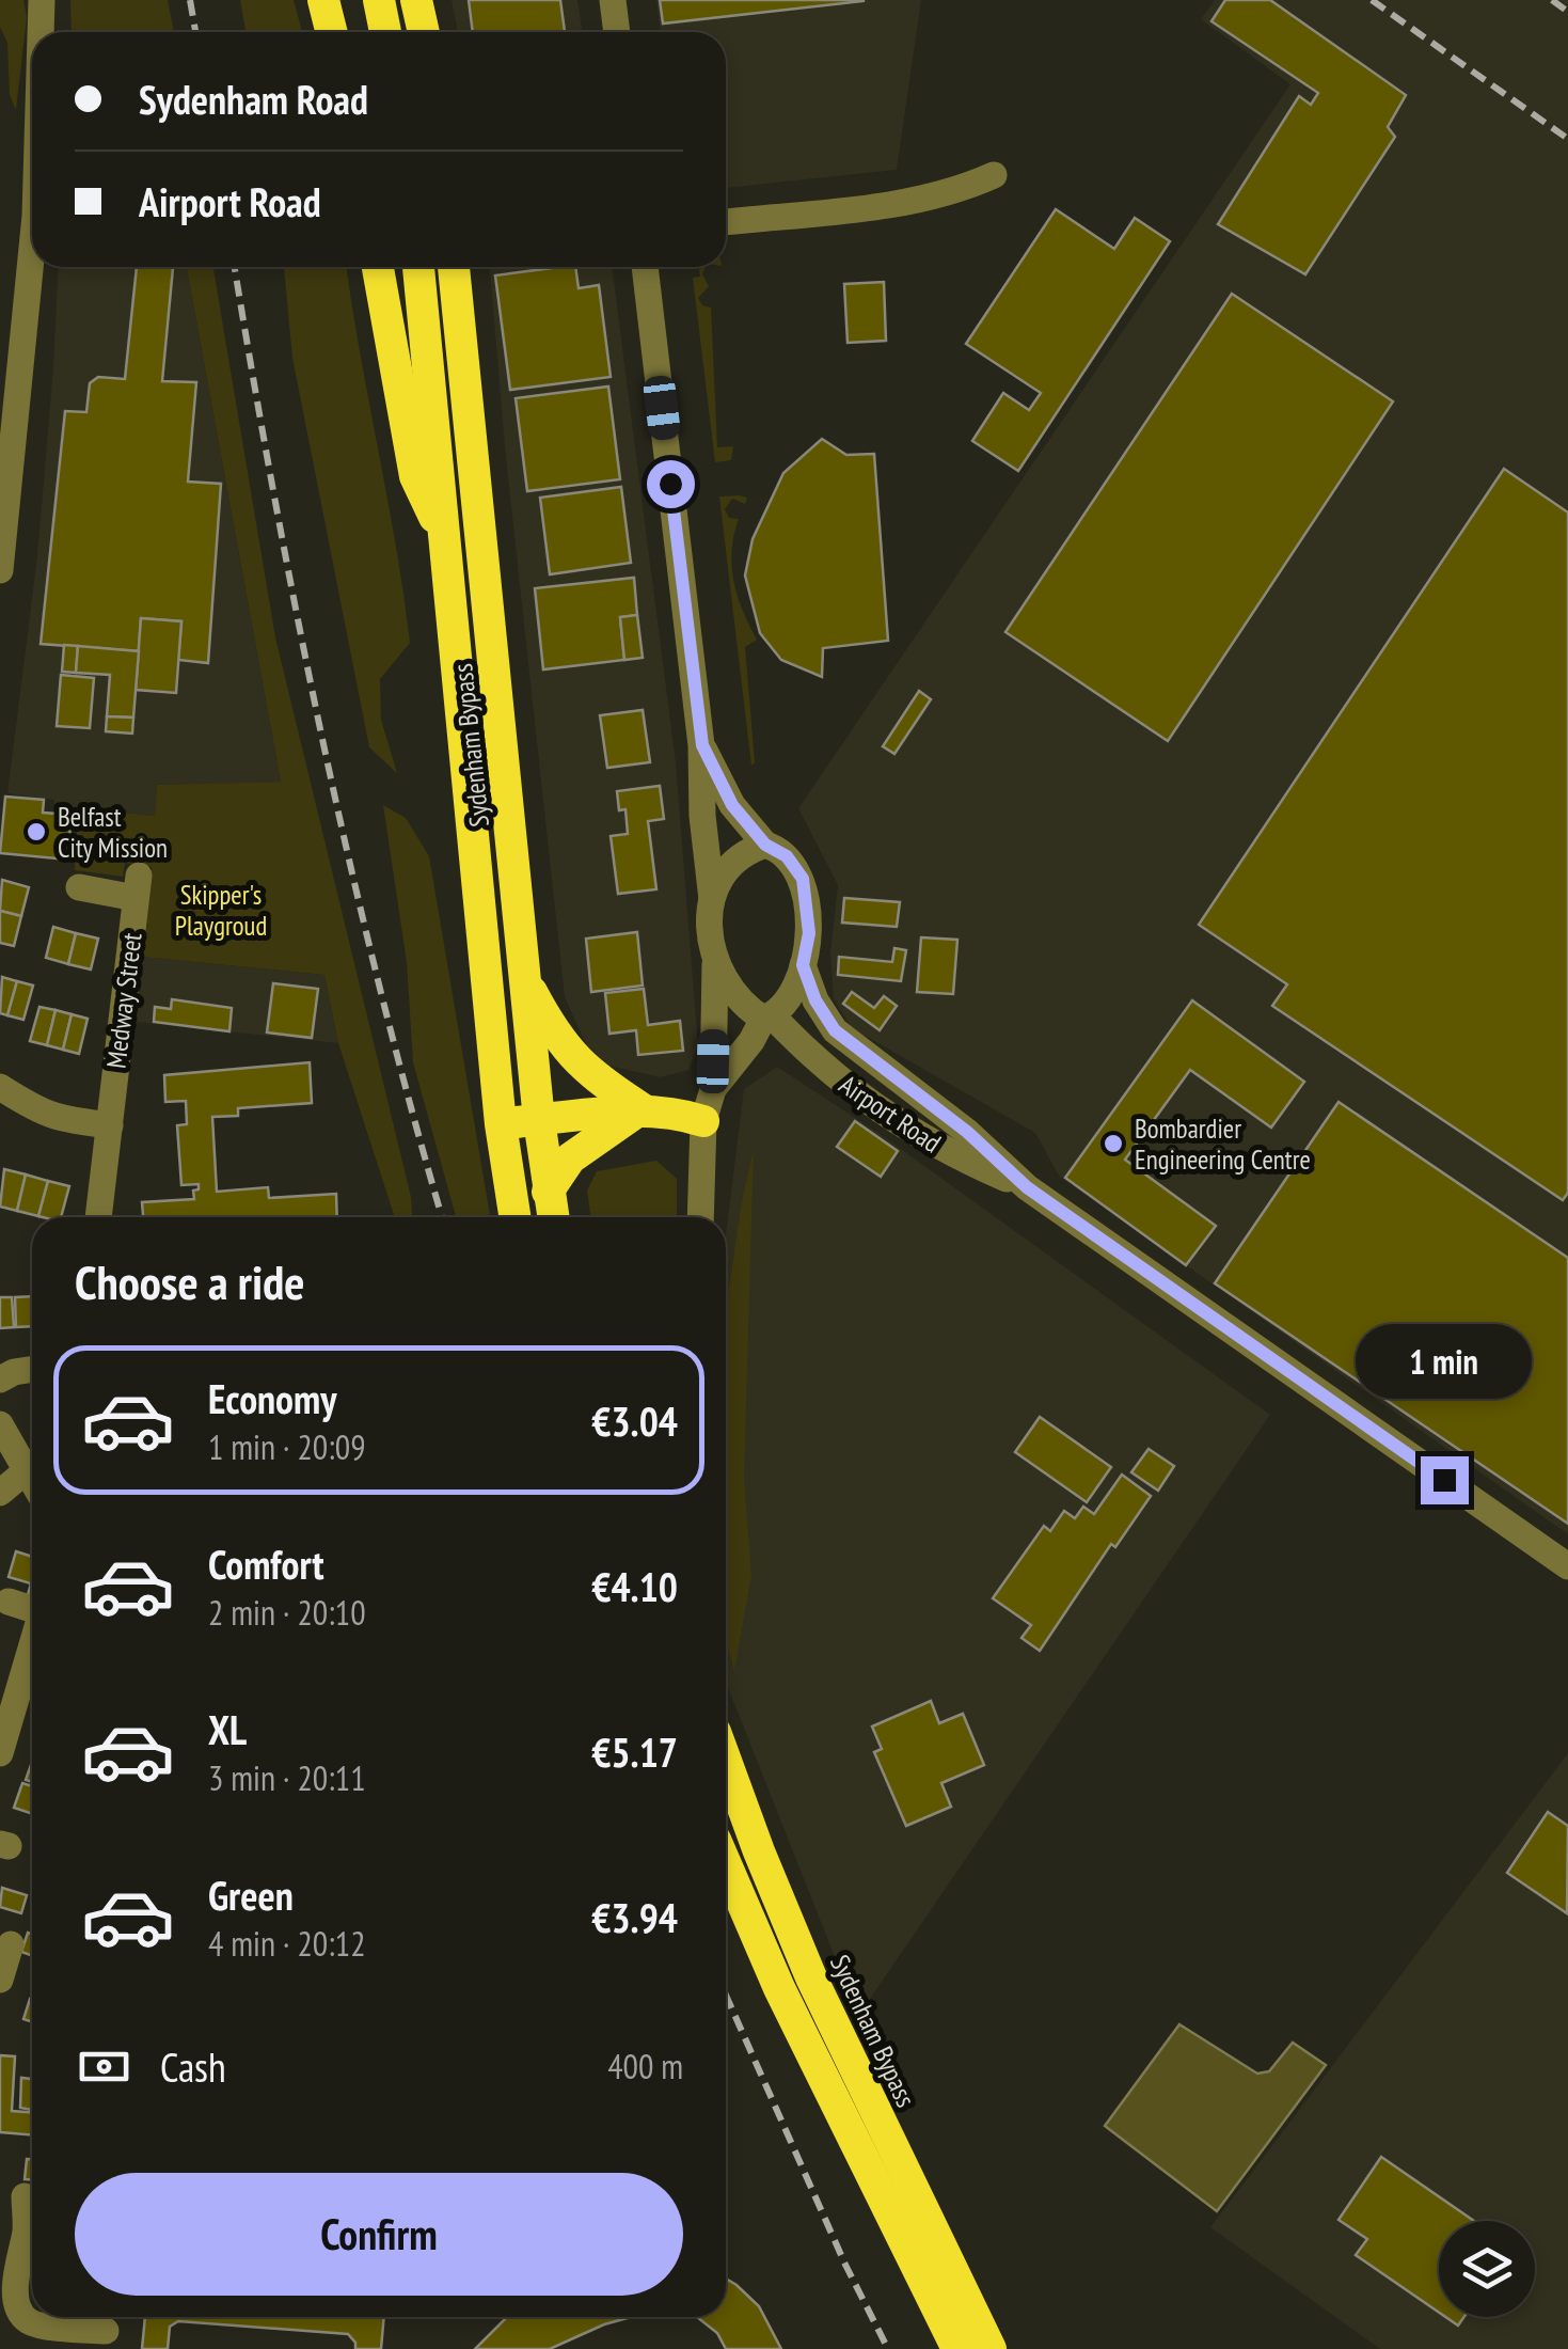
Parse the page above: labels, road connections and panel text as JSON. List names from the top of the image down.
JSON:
{
  "streets": {
    "highway": ["Sydenham Bypass"],
    "street": ["Medway Street", "Airport Road"]
  },
  "parks": ["Skipper's Playgroud"],
  "places": ["Belfast City Mission", "Bombardier Engineering Centre"],
  "page": {
    "banner": ["Sydenham Road", "Airport Road"],
    "heading": "Choose a ride",
    "bubble": "1 min",
    "list": [
      {
        "name": "Economy",
        "note": "1 min · 20:09",
        "value": "€3.04"
      },
      {
        "name": "Comfort",
        "note": "2 min · 20:10",
        "value": "€4.10"
      },
      {
        "name": "XL",
        "note": "3 min · 20:11",
        "value": "€5.17"
      },
      {
        "name": "Green",
        "note": "4 min · 20:12",
        "value": "€3.94"
      }
    ],
    "pay": ["Cash", "400 m"],
    "buttons": "Confirm"
  }
}
